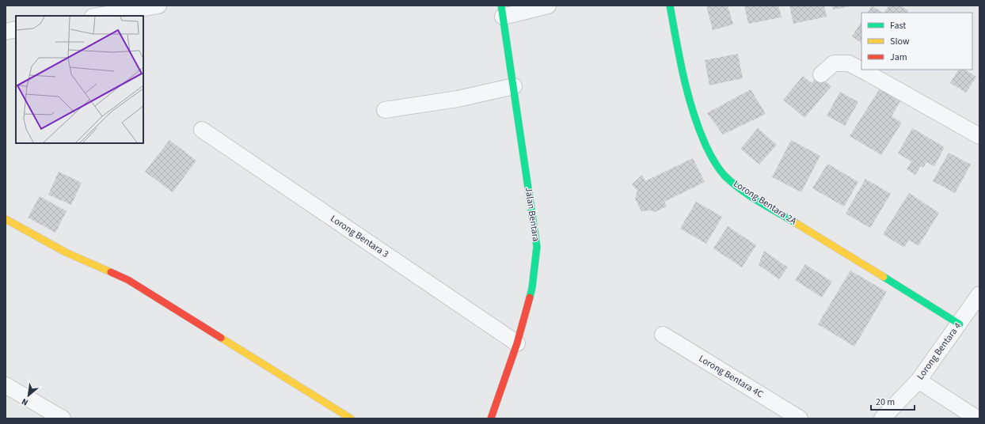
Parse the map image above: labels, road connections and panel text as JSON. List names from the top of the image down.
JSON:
{
  "streets": {
    "street": [
      "Lorong Bentara 2A",
      "Jalan Bentara",
      "Lorong Bentara 3",
      "Lorong Bentara 4",
      "Lorong Bentara 4C"
    ]
  },
  "crossings": [
    ["Lorong Bentara 2A", "Lorong Bentara 4"],
    ["Jalan Bentara", "Lorong Bentara 3"]
  ],
  "legend": ["Fast", "Slow", "Jam"],
  "scale_bar": "20 m",
  "north": "bottom left"
}
